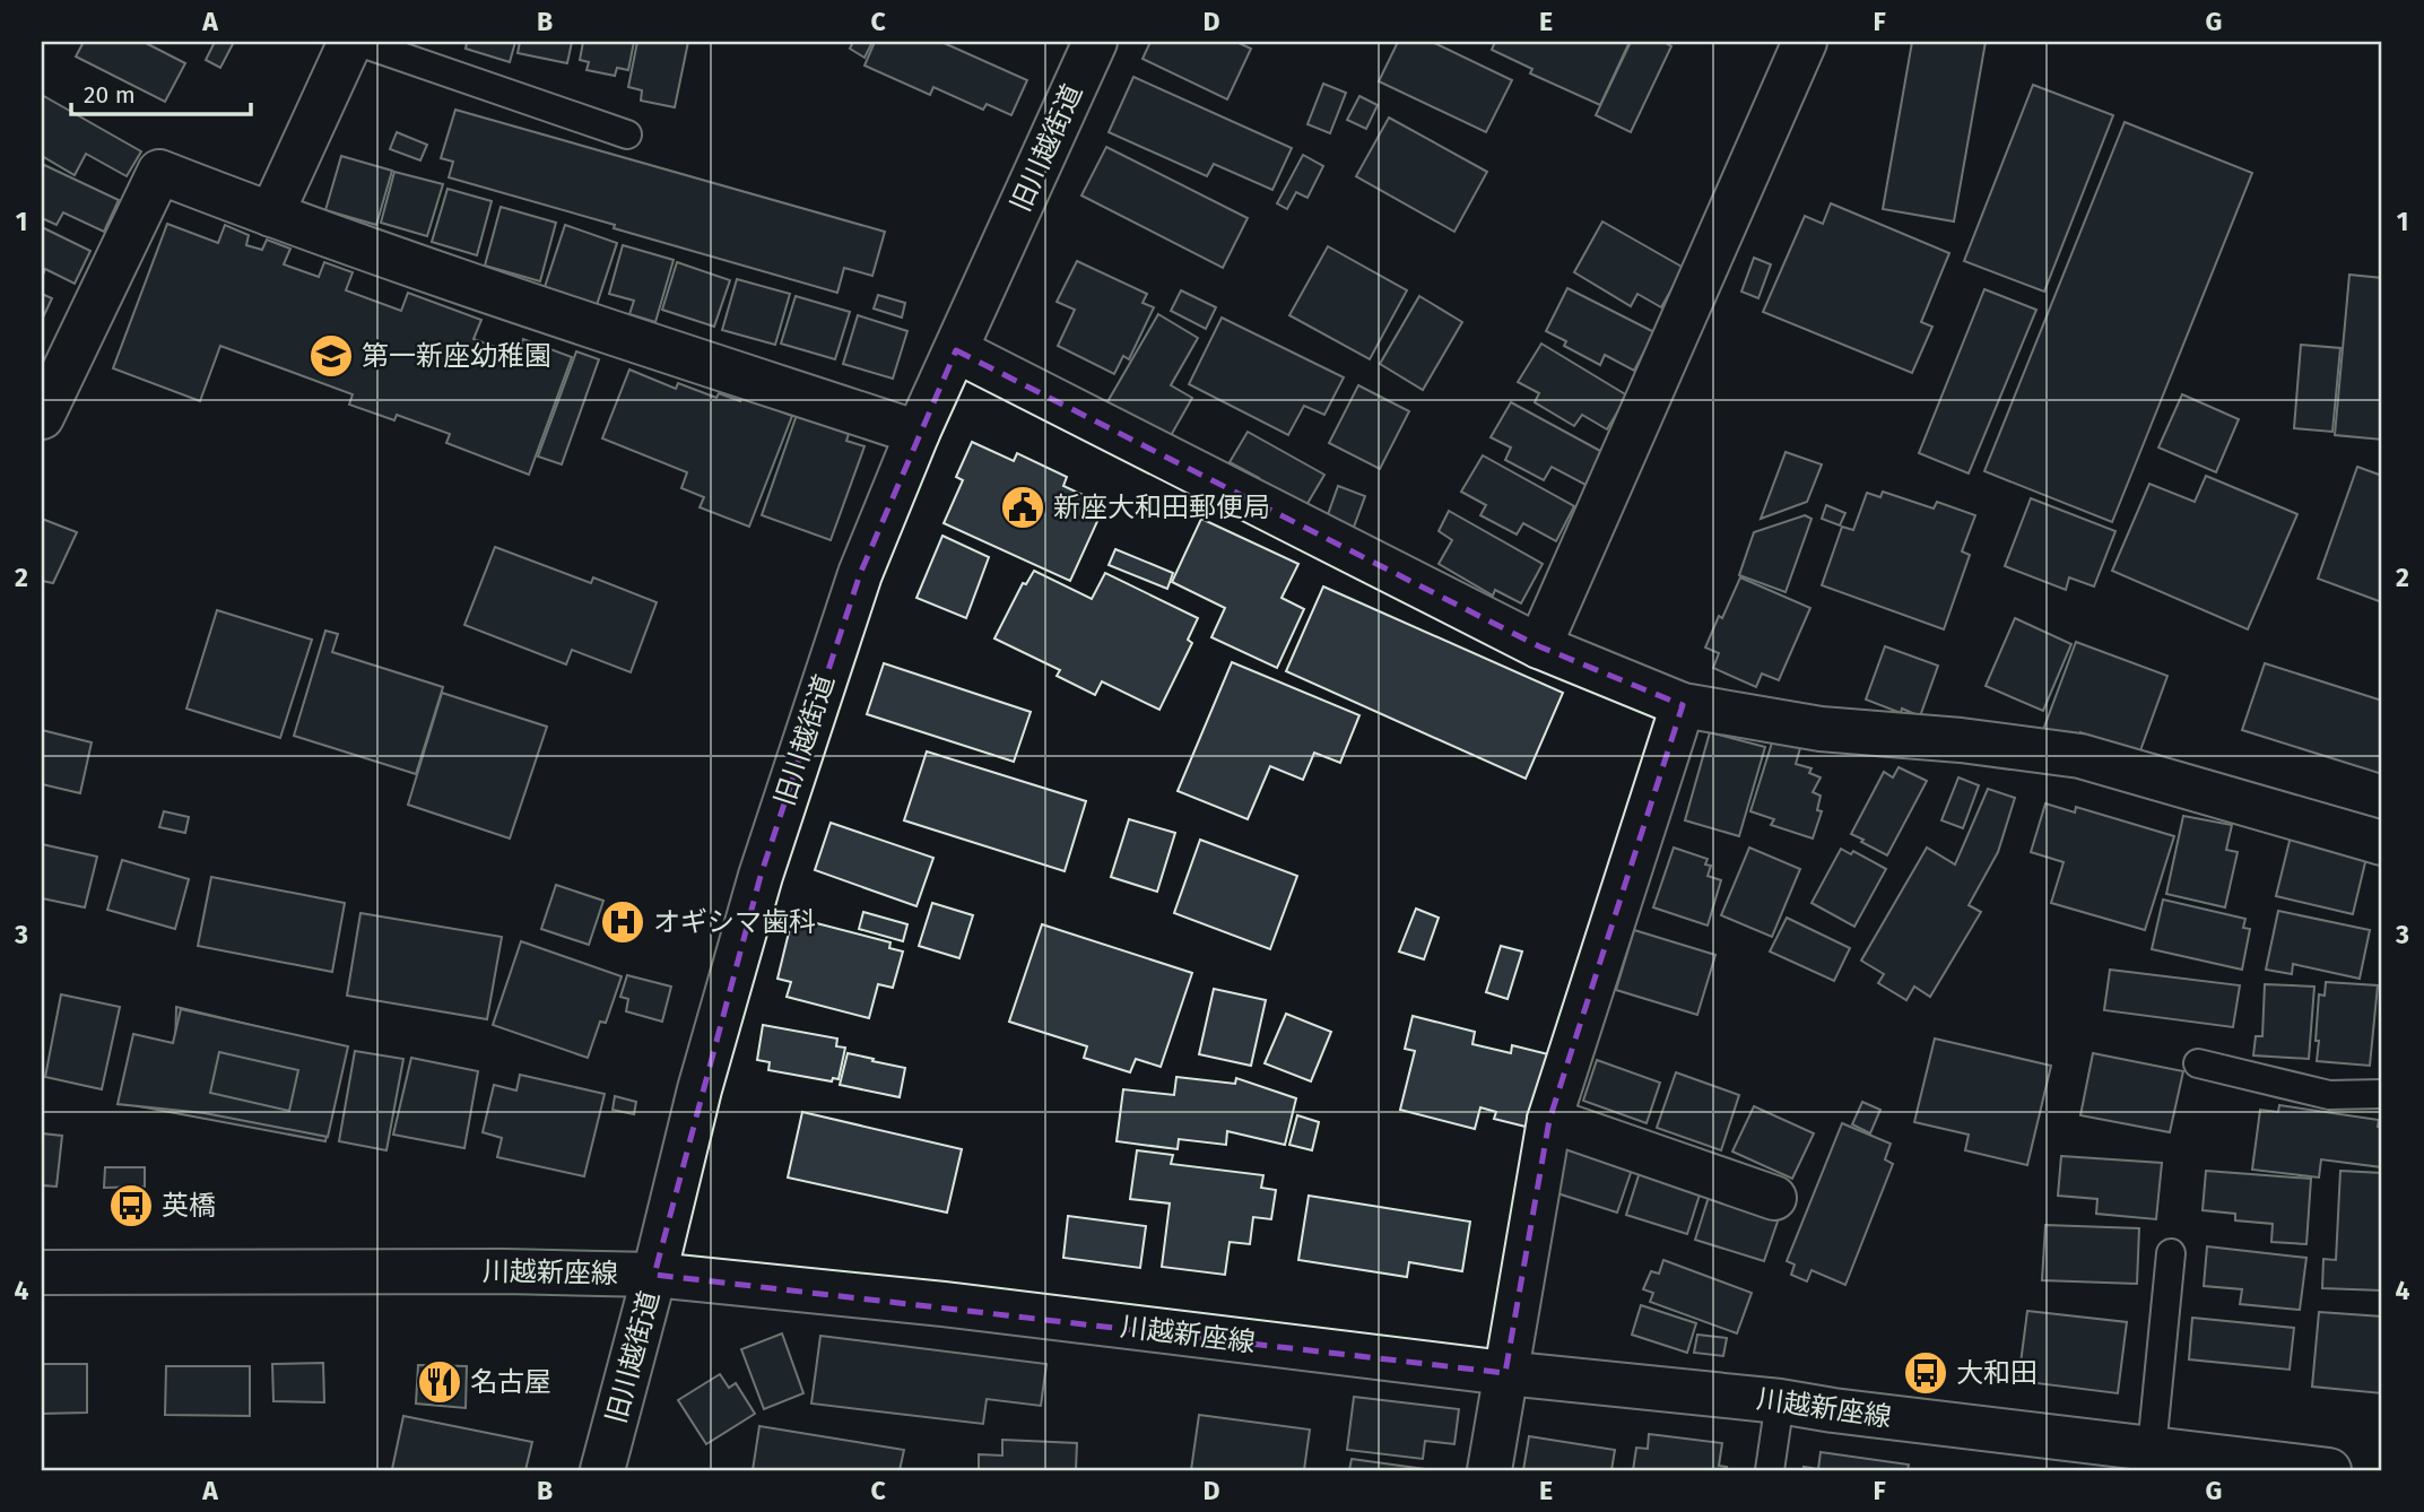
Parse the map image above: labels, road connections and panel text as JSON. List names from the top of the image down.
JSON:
{
  "streets": {
    "street": ["旧川越街道", "川越新座線"]
  },
  "crossings": [
    ["旧川越街道", "川越新座線"]
  ],
  "places": {
    "school or university": ["第一新座幼稚園"],
    "public building": ["新座大和田郵便局"],
    "hospital": ["オギシマ歯科"],
    "bus stop": ["英橋", "大和田"],
    "restaurant": ["名古屋"]
  },
  "scale_bar": "20 m",
  "grid": {
    "columns": [
      "A",
      "B",
      "C",
      "D",
      "E",
      "F",
      "G"
    ],
    "rows": [
      "1",
      "2",
      "3",
      "4"
    ]
  }
}
